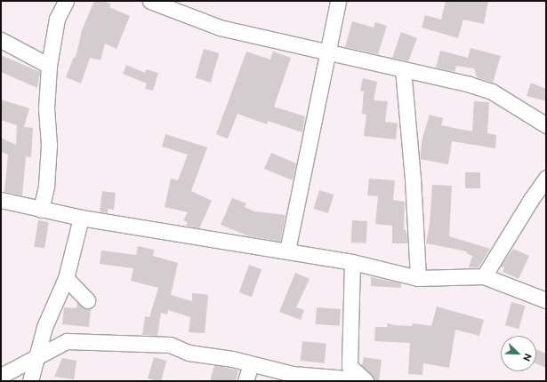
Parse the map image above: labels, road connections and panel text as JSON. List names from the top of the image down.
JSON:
{
  "north": "bottom right"
}
